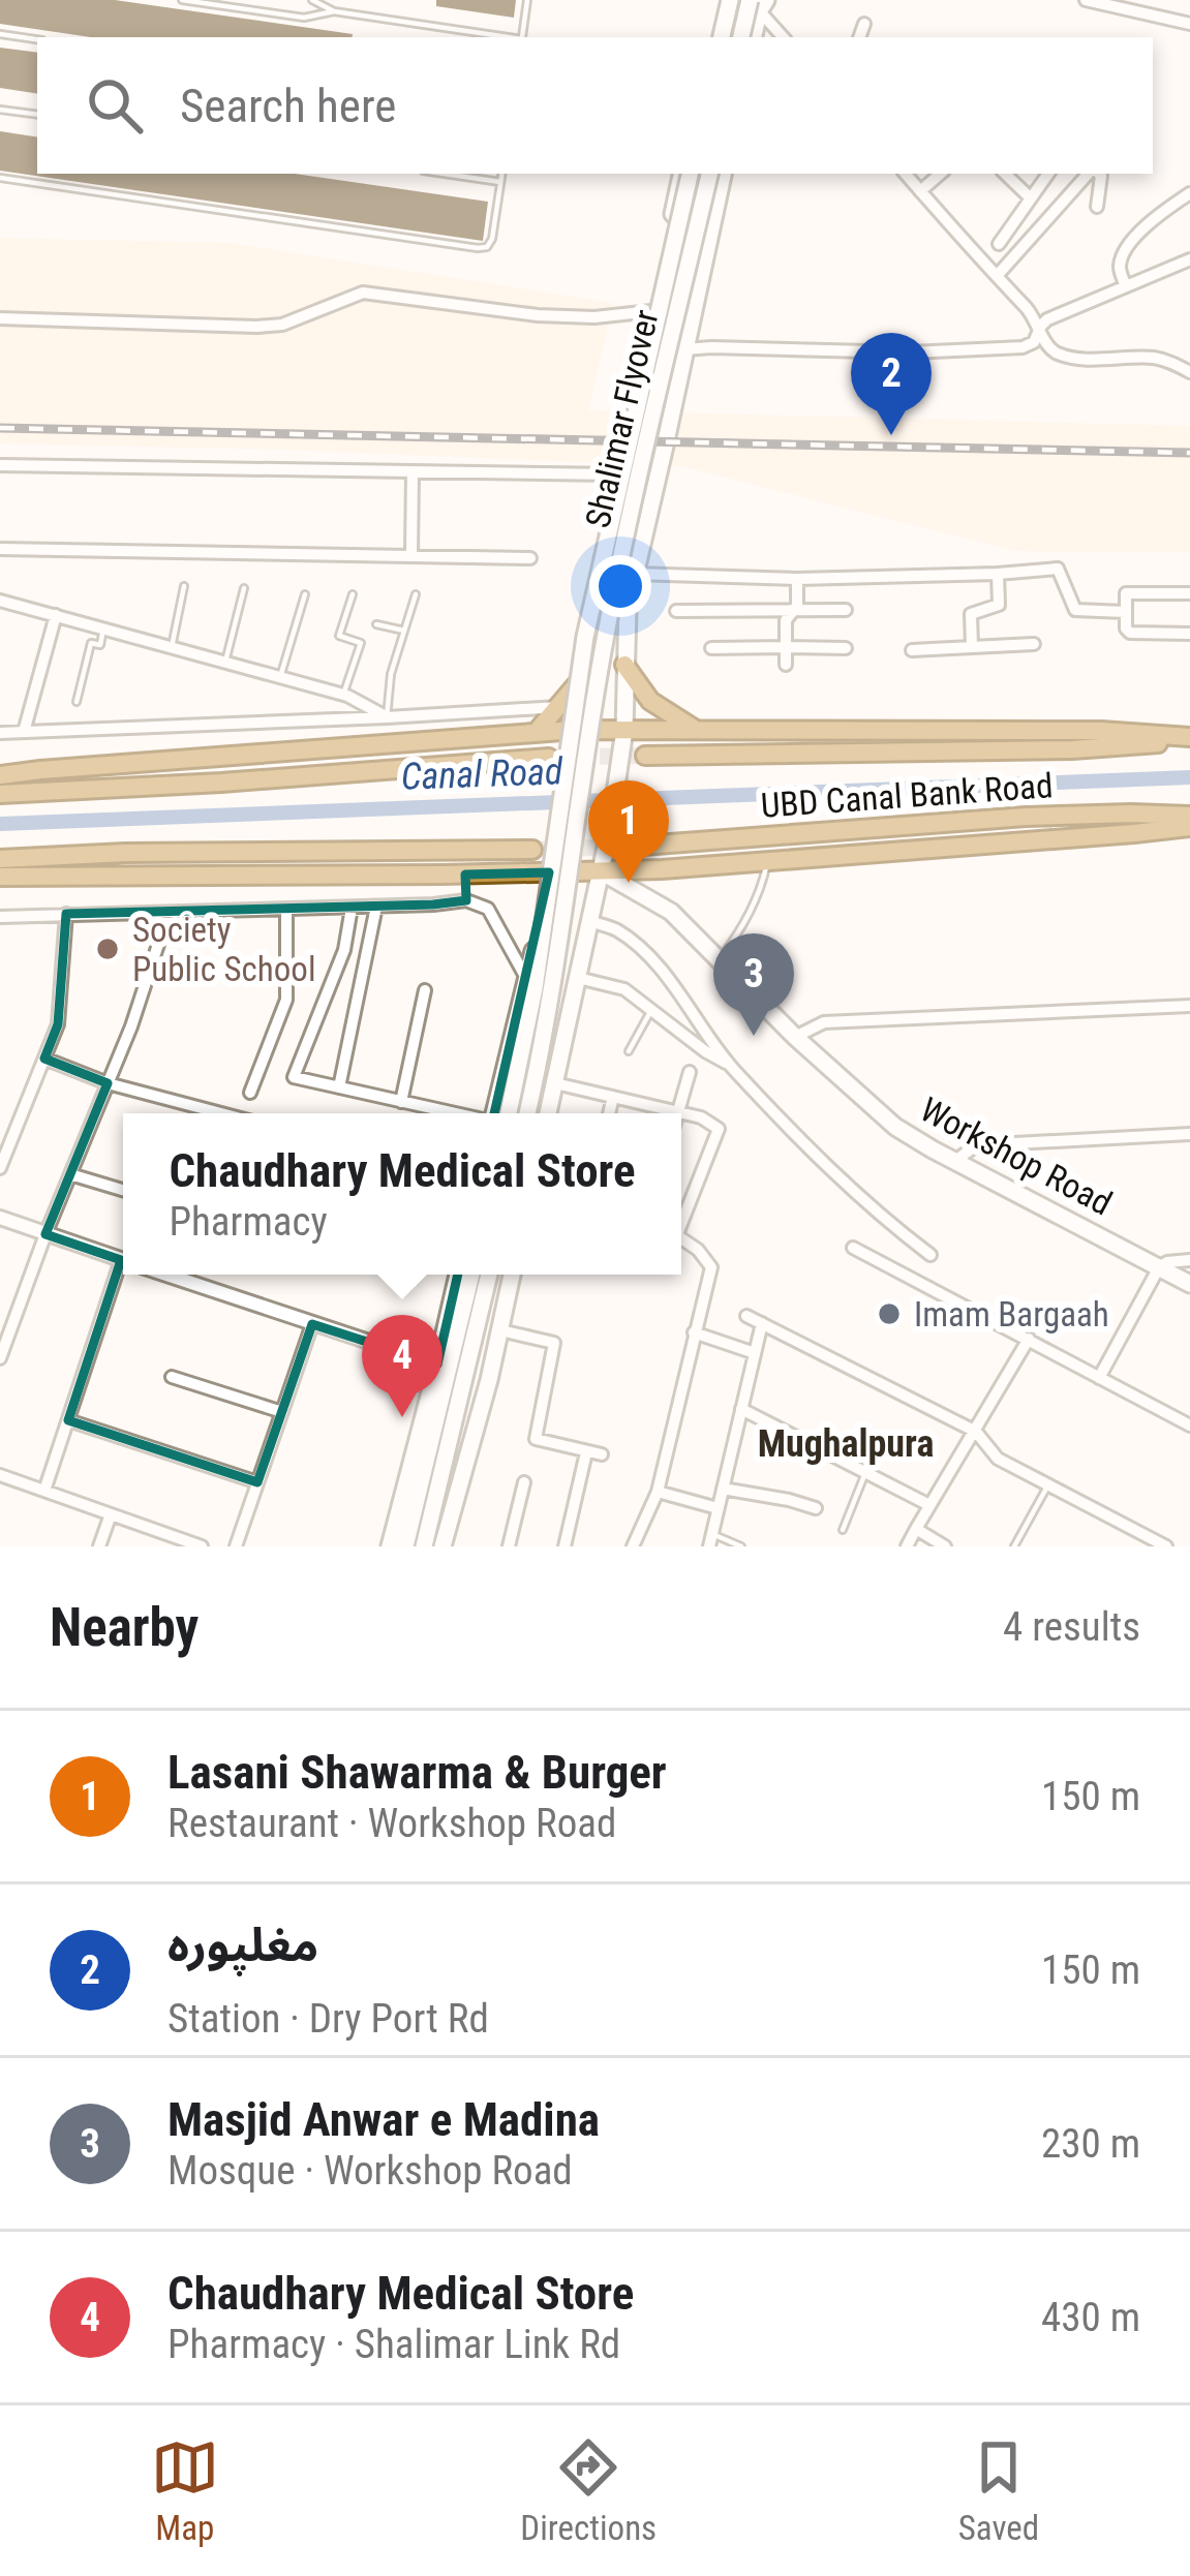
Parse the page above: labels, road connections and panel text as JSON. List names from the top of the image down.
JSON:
{
  "streets": {
    "highway": ["UBD Canal Bank Road"],
    "main road": ["Shalimar Flyover", "Workshop Road"]
  },
  "districts": ["Mughalpura"],
  "water": ["Canal Road"],
  "places": ["Society Public School", "Imam Bargaah"],
  "page": {
    "search": "Search here",
    "pins": [
      "2",
      "1",
      "3",
      "4"
    ],
    "popup": ["Chaudhary Medical Store", "Pharmacy"],
    "heading": ["Nearby", "4 results"],
    "list": [
      {
        "mark": "1",
        "name": "Lasani Shawarma & Burger",
        "note": "Restaurant · Workshop Road",
        "value": "150 m"
      },
      {
        "mark": "2",
        "name": "مغلپورہ",
        "note": "Station · Dry Port Rd",
        "value": "150 m"
      },
      {
        "mark": "3",
        "name": "Masjid Anwar e Madina",
        "note": "Mosque · Workshop Road",
        "value": "230 m"
      },
      {
        "mark": "4",
        "name": "Chaudhary Medical Store",
        "note": "Pharmacy · Shalimar Link Rd",
        "value": "430 m"
      }
    ],
    "nav": ["Map", "Directions", "Saved"]
  }
}
